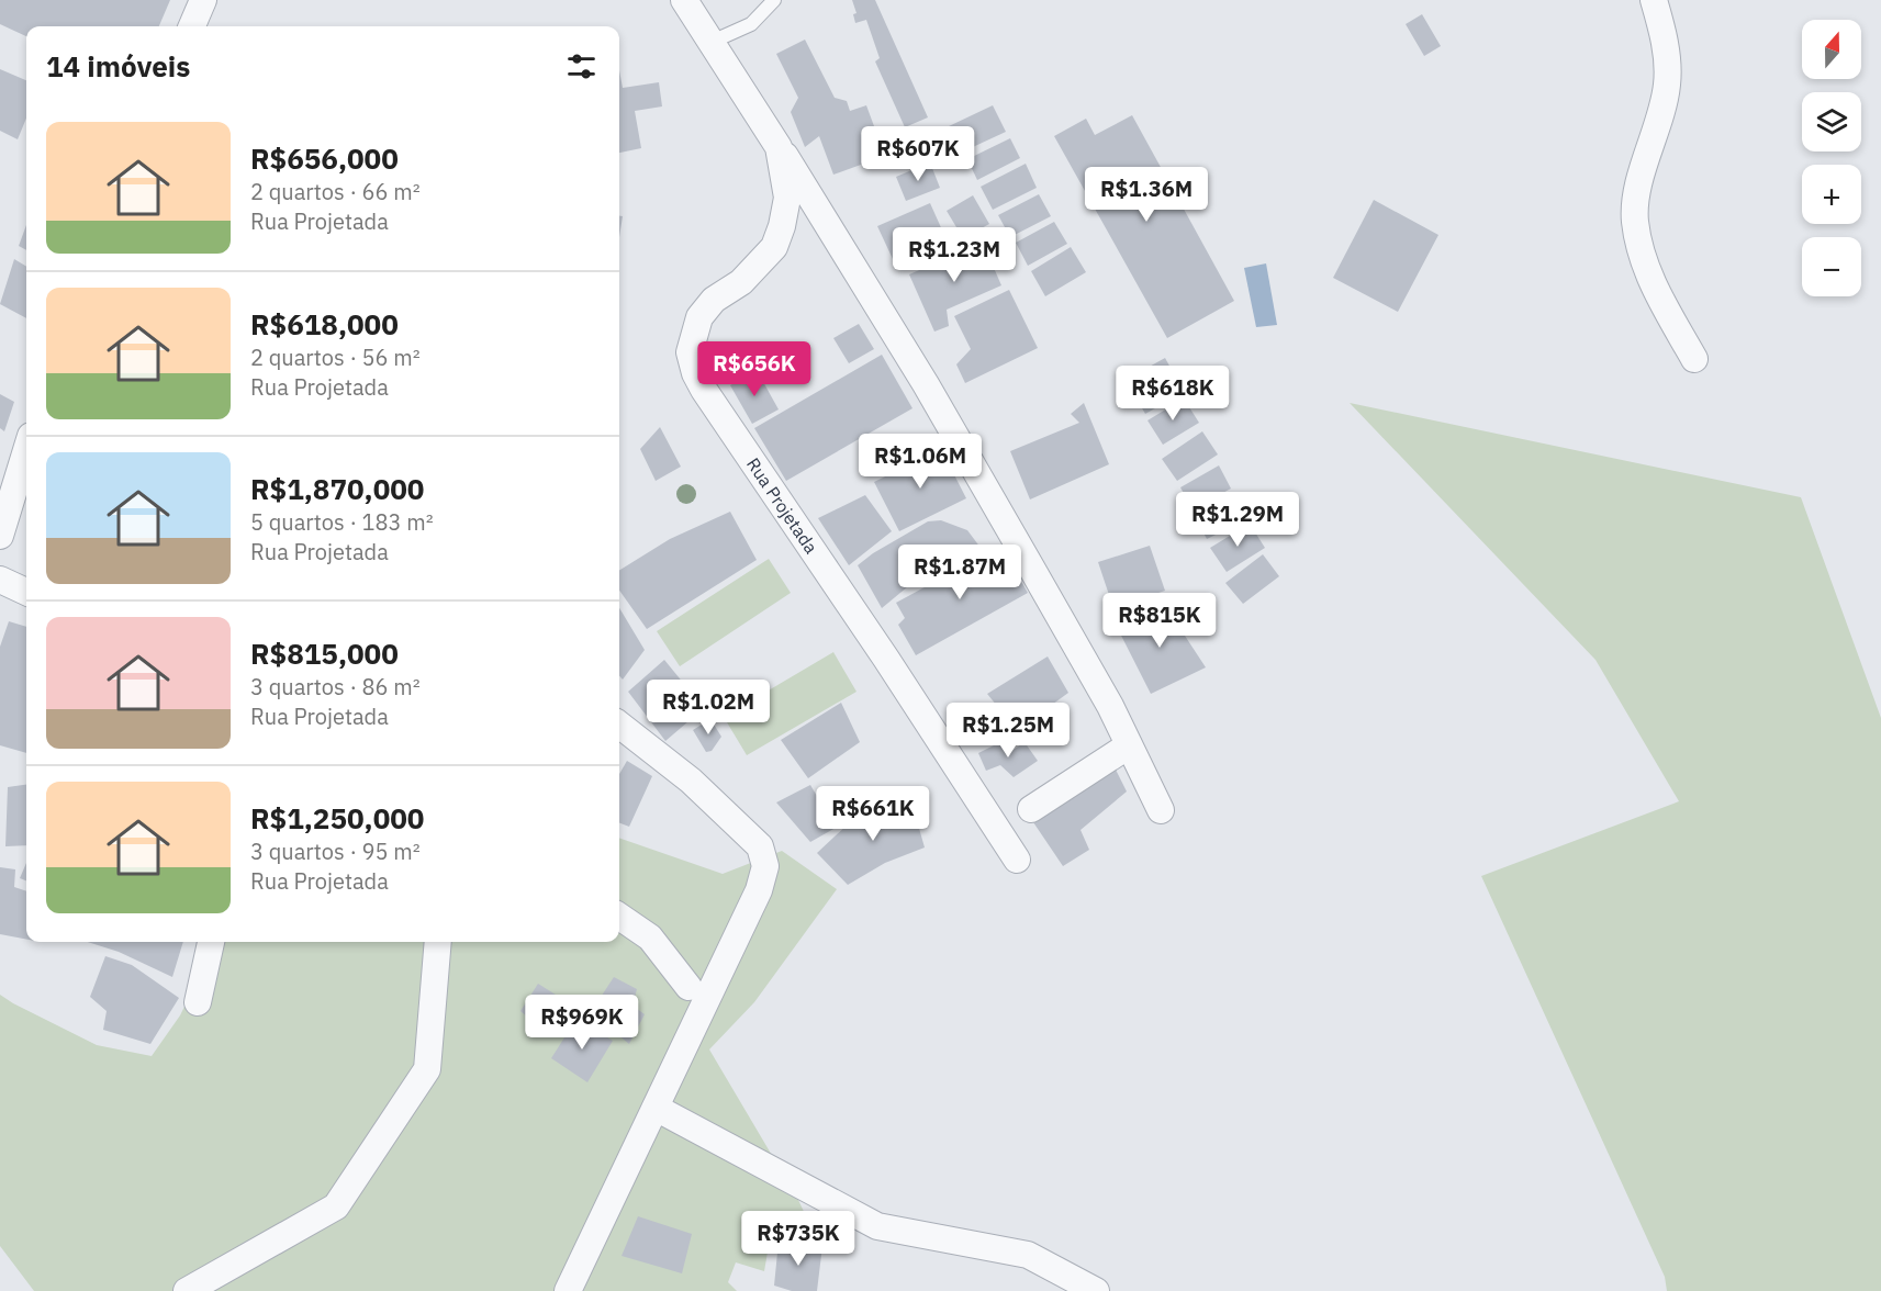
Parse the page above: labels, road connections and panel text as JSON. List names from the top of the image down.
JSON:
{
  "streets": {
    "street": ["Rua Projetada"]
  },
  "north": "top",
  "page": {
    "map_buttons": ["+", "−"],
    "heading": "14 imóveis",
    "list": [
      {
        "name": "R$656,000",
        "note": "2 quartos · 66 m² · Rua Projetada"
      },
      {
        "name": "R$618,000",
        "note": "2 quartos · 56 m² · Rua Projetada"
      },
      {
        "name": "R$1,870,000",
        "note": "5 quartos · 183 m² · Rua Projetada"
      },
      {
        "name": "R$815,000",
        "note": "3 quartos · 86 m² · Rua Projetada"
      },
      {
        "name": "R$1,250,000",
        "note": "3 quartos · 95 m² · Rua Projetada"
      }
    ],
    "price": [
      "R$607K",
      "R$1.36M",
      "R$1.23M",
      "R$656K",
      "R$618K",
      "R$1.06M",
      "R$1.29M",
      "R$1.87M",
      "R$815K",
      "R$1.02M",
      "R$1.25M",
      "R$661K",
      "R$969K",
      "R$735K"
    ]
  }
}
